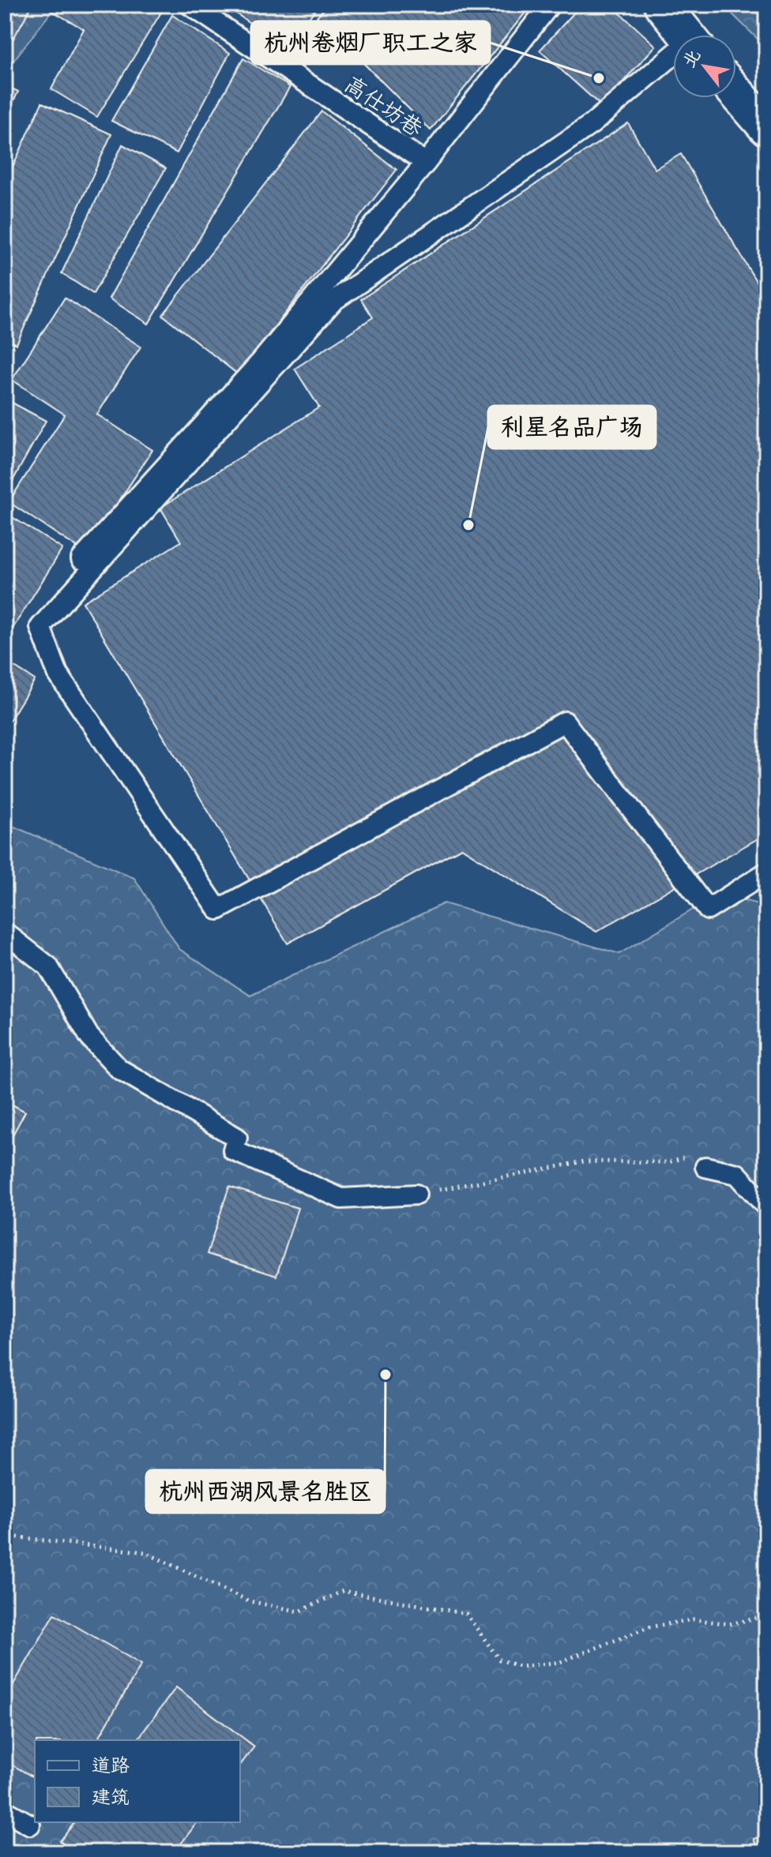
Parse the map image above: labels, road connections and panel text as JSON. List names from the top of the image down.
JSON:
{
  "streets": {
    "lane": ["高仕坊巷"]
  },
  "places": ["杭州卷烟厂职工之家", "利星名品广场", "杭州西湖风景名胜区"],
  "legend": ["道路", "建筑"],
  "north": "top left"
}
